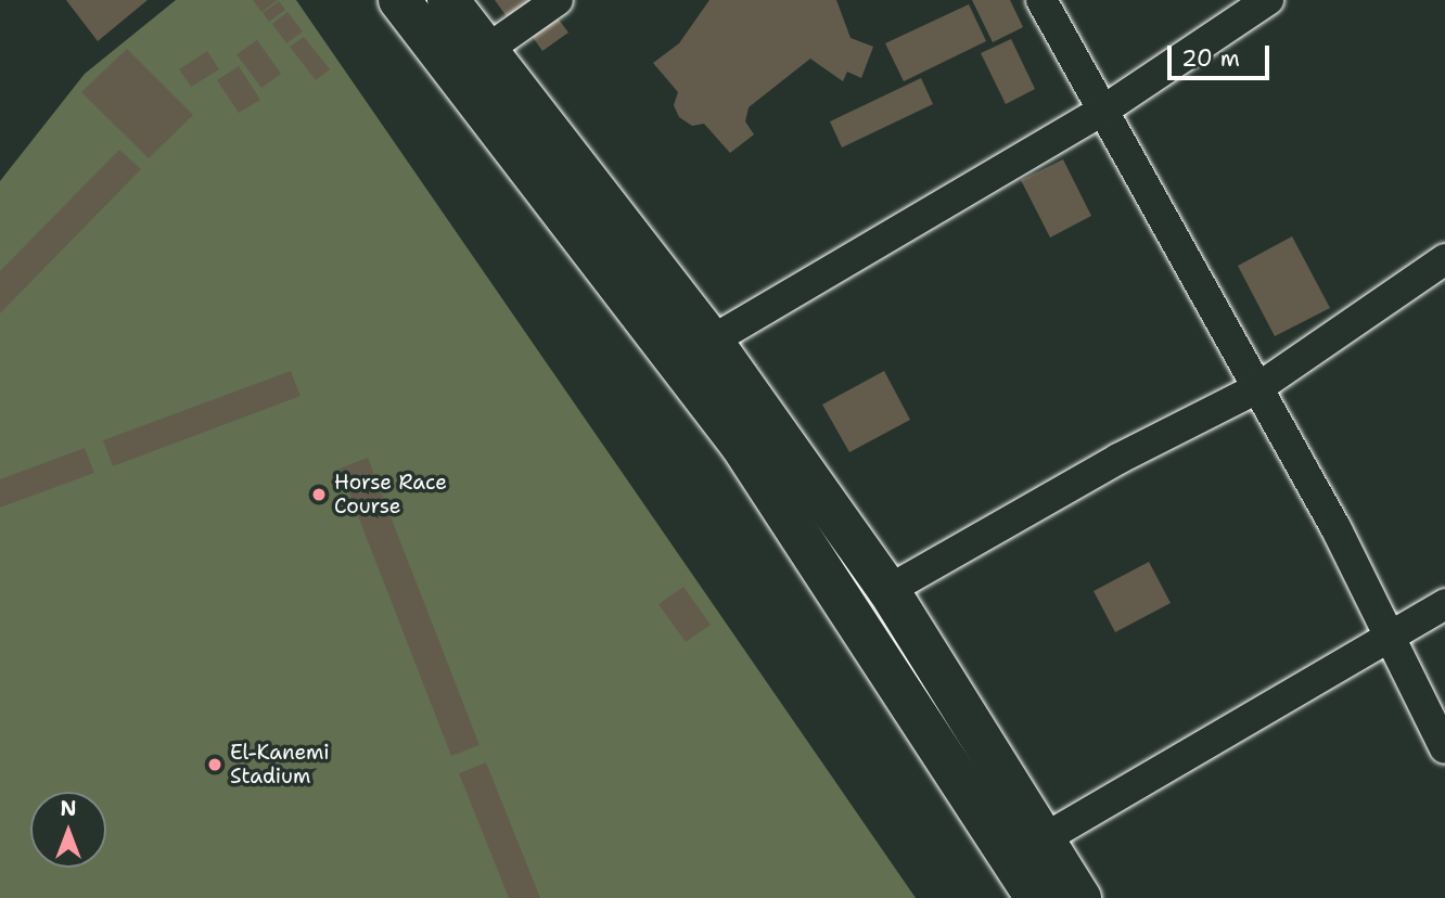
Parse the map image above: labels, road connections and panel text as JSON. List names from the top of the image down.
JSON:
{
  "places": ["Horse Race Course", "El-Kanemi Stadium"],
  "scale_bar": "20 m",
  "north": "top"
}
